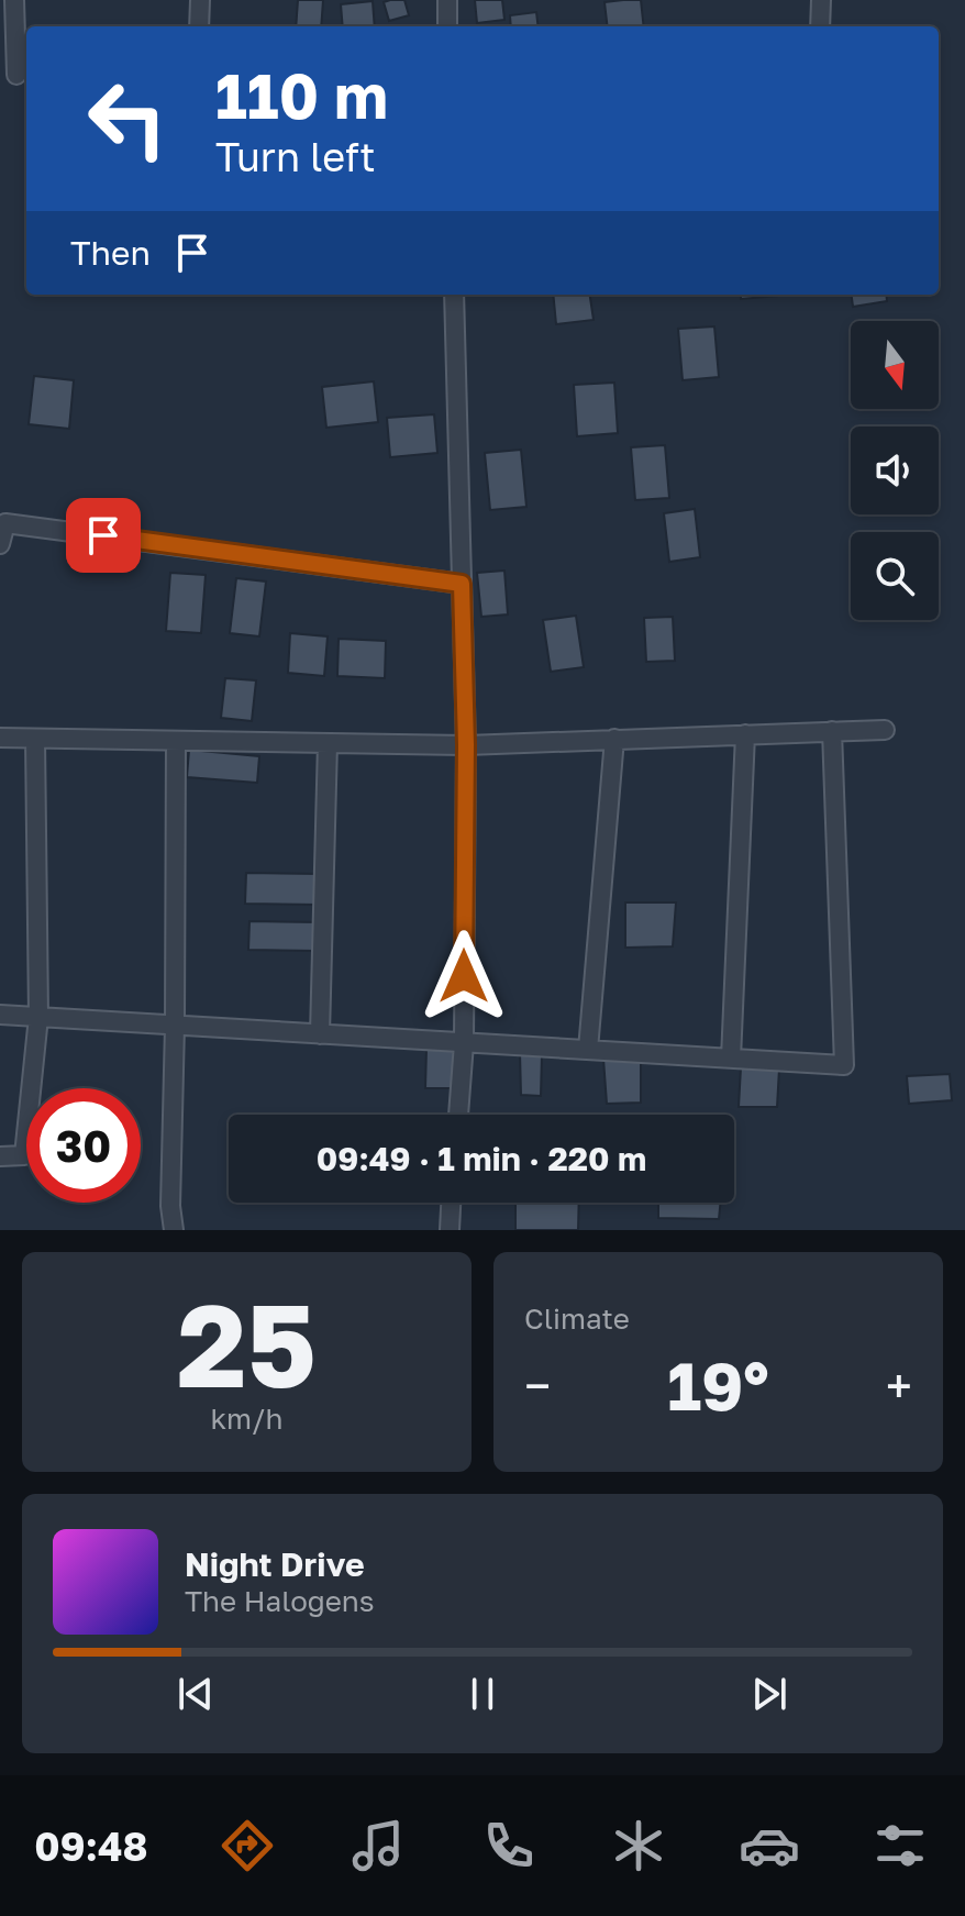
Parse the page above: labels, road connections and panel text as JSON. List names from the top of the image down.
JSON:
{
  "north": "bottom",
  "page": {
    "turn": ["110 m", "Turn left"],
    "then": "Then",
    "limit": "30",
    "trip": "09:49 · 1 min · 220 m",
    "tile": [
      ["25", "km/h"],
      "Climate"
    ],
    "heat": ["−", "19°", "+"],
    "song": ["Night Drive", "The Halogens"],
    "tabs": "09:48"
  }
}
